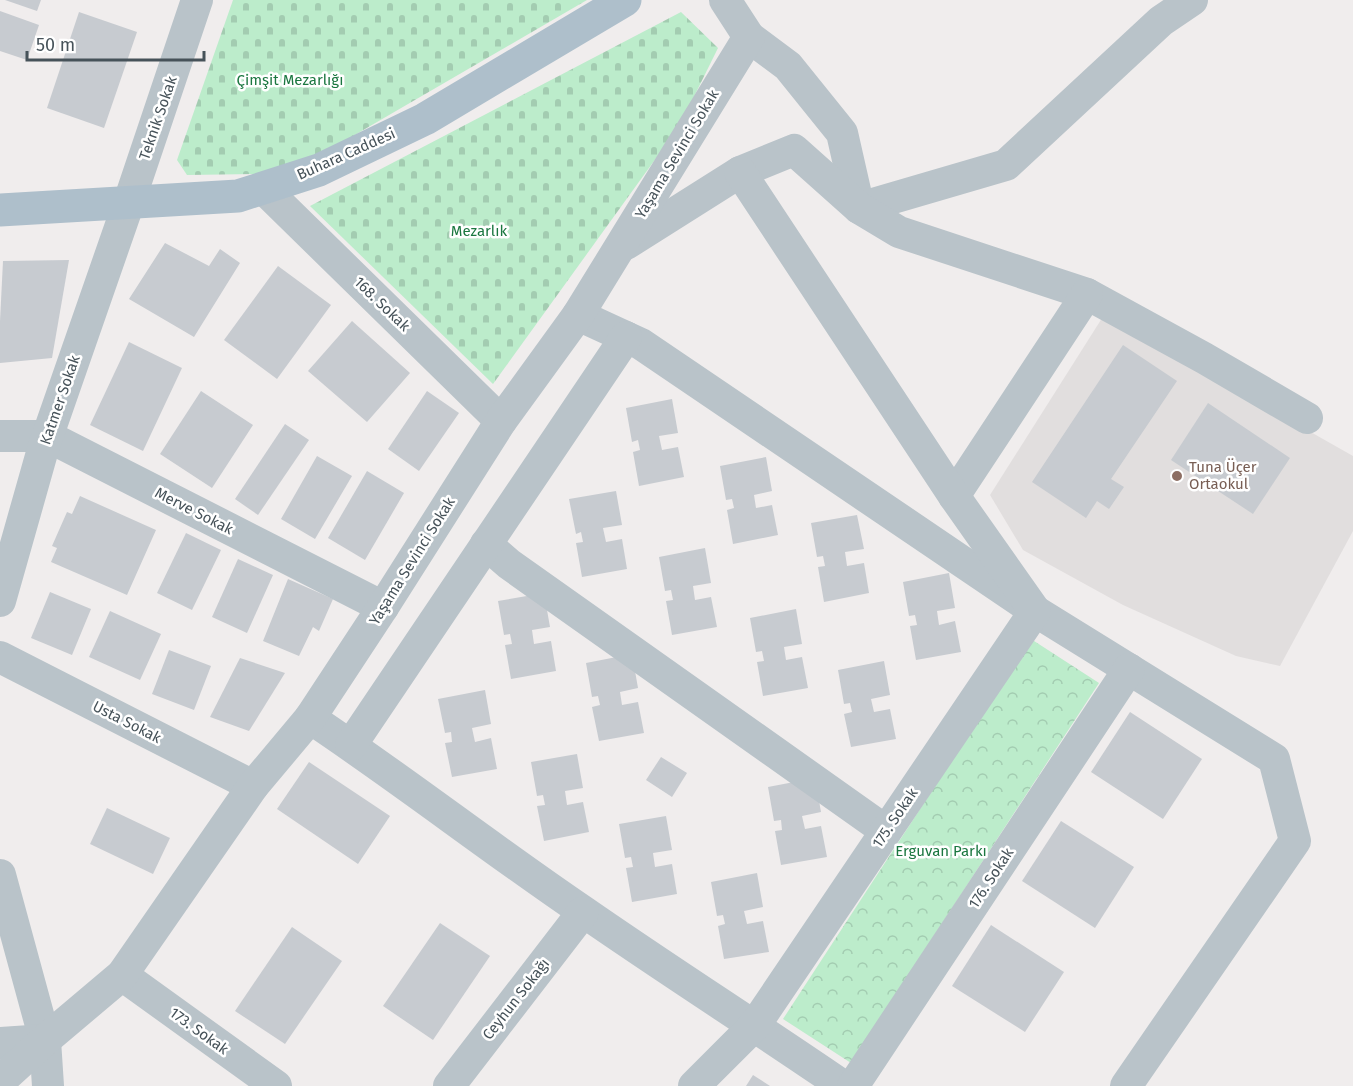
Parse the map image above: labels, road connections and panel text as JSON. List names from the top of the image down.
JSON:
{
  "streets": {
    "main road": ["Buhara Caddesi"],
    "street": [
      "Teknik Sokak",
      "Yaşama Sevinci Sokak",
      "168. Sokak",
      "Katmer Sokak",
      "Merve Sokak",
      "Usta Sokak",
      "175. Sokak",
      "176. Sokak",
      "Ceyhun Sokağı",
      "173. Sokak"
    ]
  },
  "crossings": [
    ["Teknik Sokak", "Buhara Caddesi"],
    ["Teknik Sokak", "Katmer Sokak"],
    ["Buhara Caddesi", "168. Sokak"],
    ["Buhara Caddesi", "Katmer Sokak"],
    ["Yaşama Sevinci Sokak", "168. Sokak"],
    ["Yaşama Sevinci Sokak", "Merve Sokak"],
    ["Yaşama Sevinci Sokak", "Usta Sokak"],
    ["Yaşama Sevinci Sokak", "173. Sokak"],
    ["Katmer Sokak", "Merve Sokak"]
  ],
  "parks": ["Çimşit Mezarlığı", "Mezarlık", "Erguvan Parkı"],
  "places": ["Tuna Üçer Ortaokul"],
  "scale_bar": "50 m"
}
